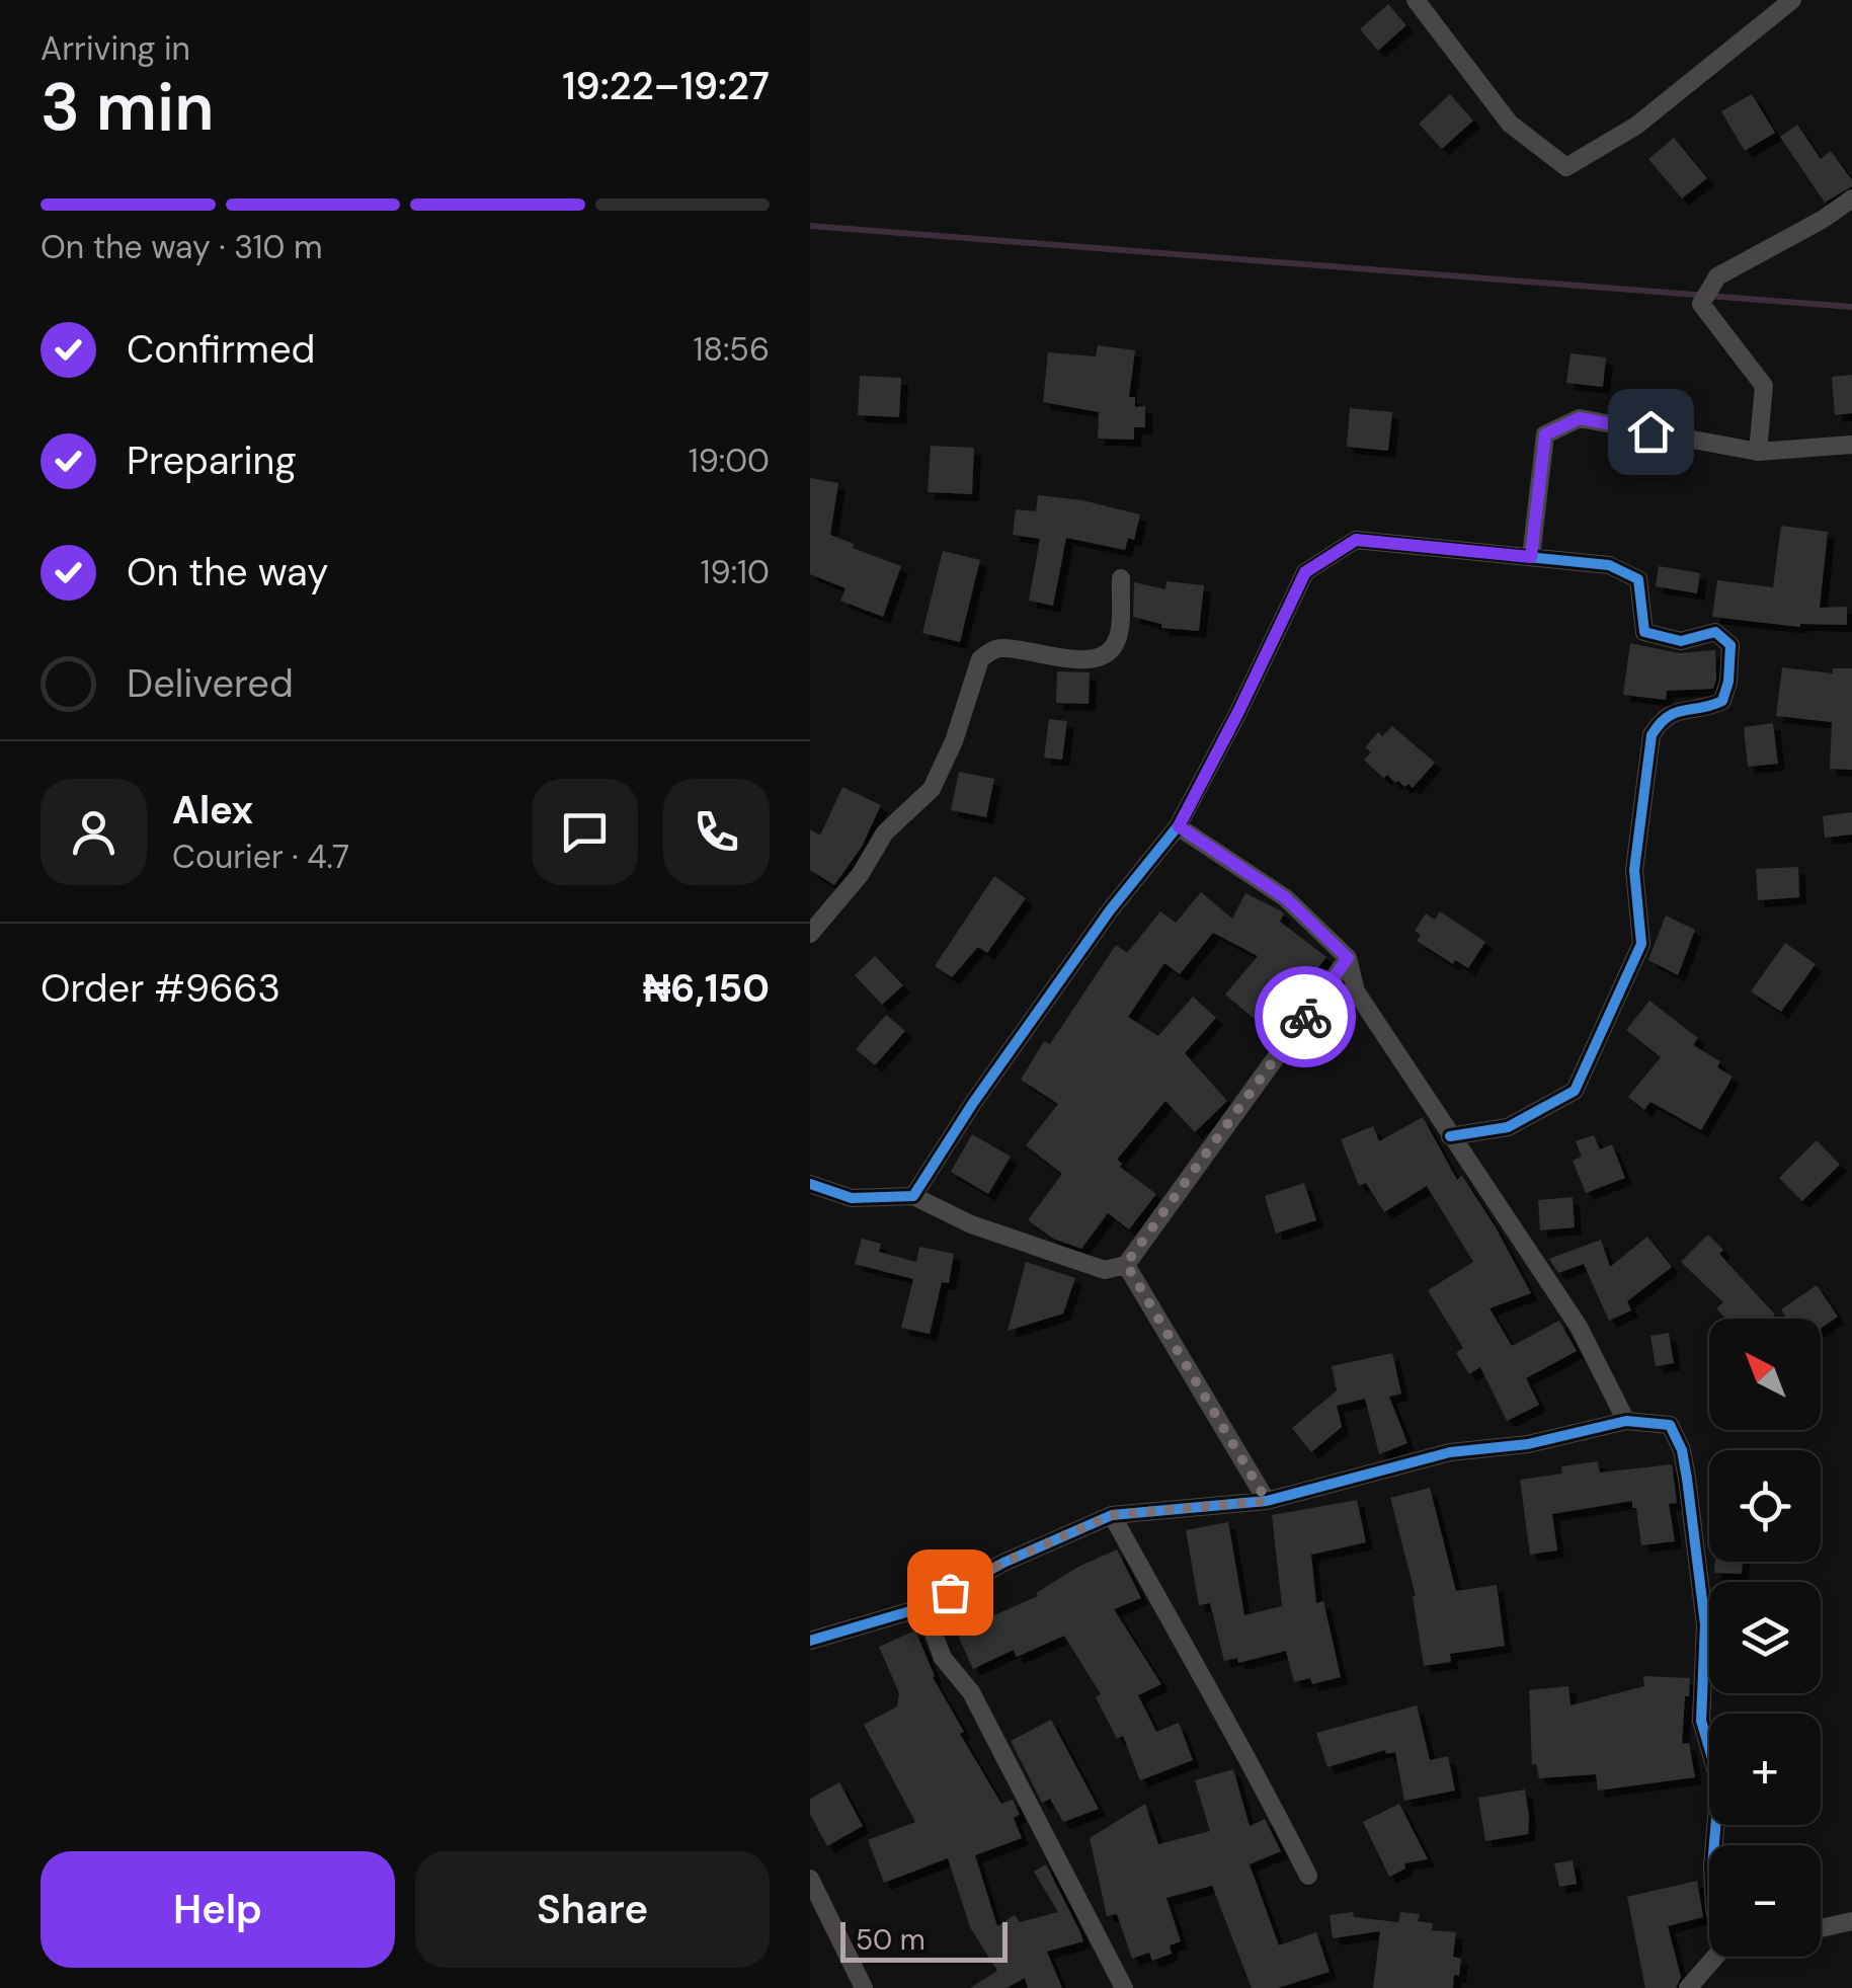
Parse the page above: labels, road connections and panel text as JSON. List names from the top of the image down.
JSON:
{
  "scale_bar": "50 m",
  "north": "top left",
  "page": {
    "heading": ["3 min", "Arriving in", "19:22–19:27"],
    "panel": [
      "Alex",
      "Courier · 4.7",
      "Order #9663",
      "₦6,150"
    ],
    "bar": "On the way · 310 m",
    "list": [
      ["Confirmed", "18:56"],
      ["Preparing", "19:00"],
      ["On the way", "19:10"],
      "Delivered"
    ],
    "map_buttons": ["+", "−"],
    "buttons": ["Help", "Share"],
    "scale": "50 m"
  }
}
